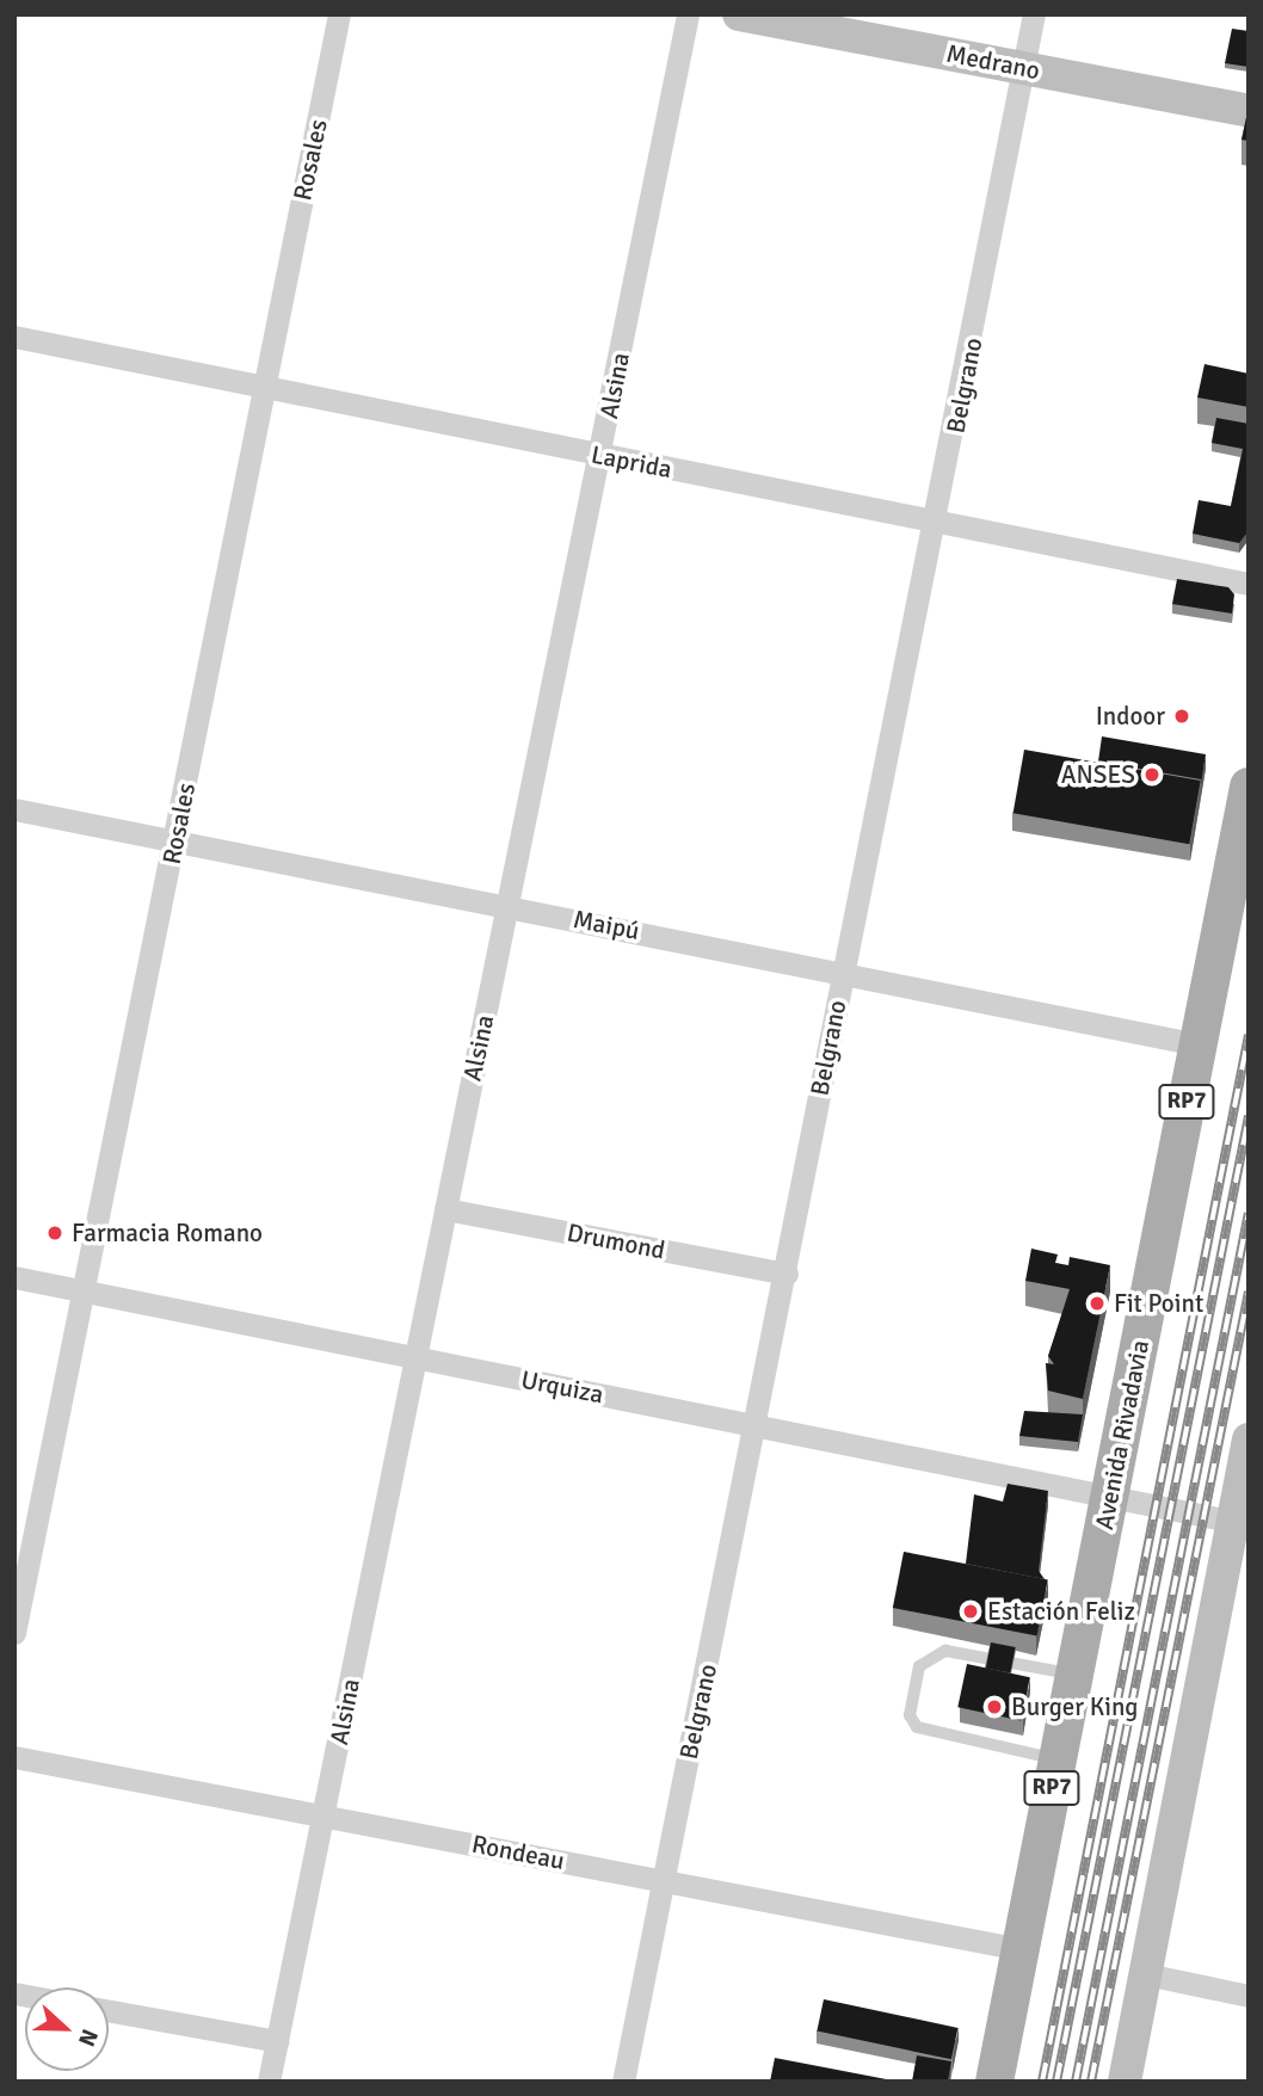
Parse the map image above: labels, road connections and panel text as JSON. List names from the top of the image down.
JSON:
{
  "streets": {
    "main road": ["Medrano", "RP7", "Avenida Rivadavia"],
    "street": [
      "Rosales",
      "Alsina",
      "Belgrano",
      "Laprida",
      "Maipú",
      "Drumond",
      "Urquiza",
      "Rondeau"
    ]
  },
  "crossings": [
    ["Medrano", "Belgrano"],
    ["Rosales", "Laprida"],
    ["Rosales", "Maipú"],
    ["Rosales", "Urquiza"],
    ["Alsina", "Laprida"],
    ["Alsina", "Maipú"],
    ["Alsina", "Drumond"],
    ["Alsina", "Urquiza"],
    ["Alsina", "Rondeau"],
    ["Belgrano", "Laprida"],
    ["Belgrano", "Maipú"],
    ["Belgrano", "Drumond"],
    ["Belgrano", "Urquiza"],
    ["Belgrano", "Rondeau"],
    ["Maipú", "Avenida Rivadavia"],
    ["Urquiza", "Avenida Rivadavia"],
    ["Avenida Rivadavia", "Rondeau"]
  ],
  "places": [
    "Indoor",
    "ANSES",
    "Farmacia Romano",
    "Fit Point",
    "Estación Feliz",
    "Burger King"
  ],
  "north": "right"
}
